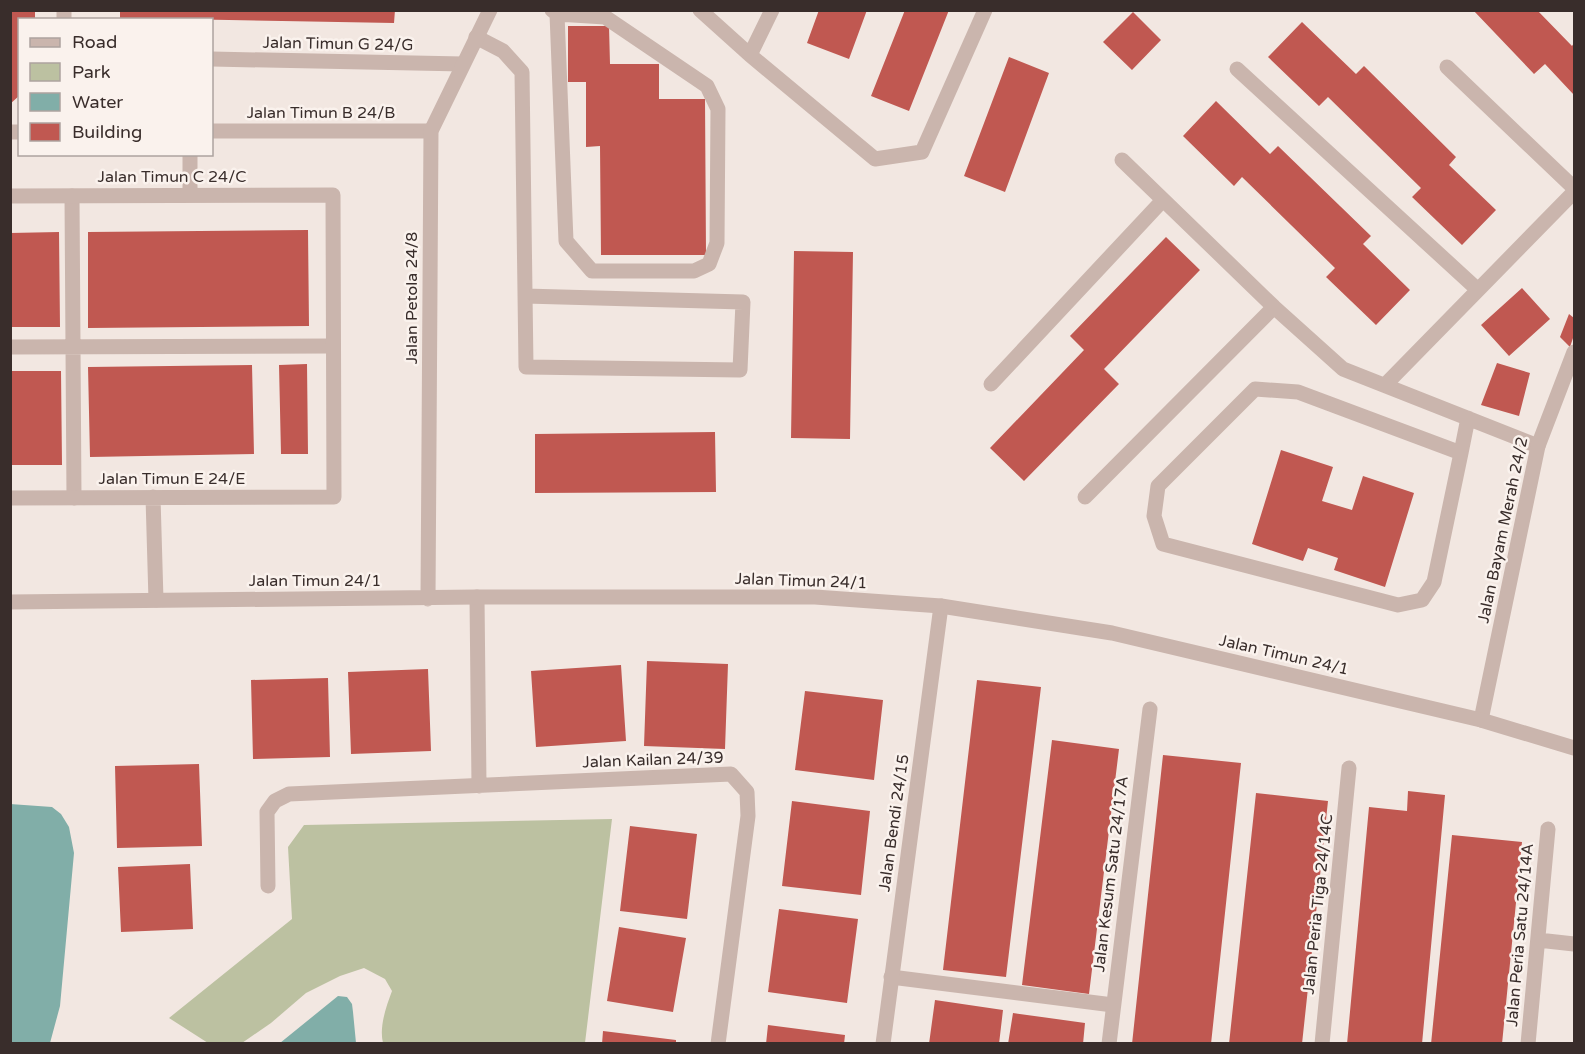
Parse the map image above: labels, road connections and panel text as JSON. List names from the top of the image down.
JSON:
{
  "streets": {
    "street": [
      "Jalan Timun G 24/G",
      "Jalan Timun B 24/B",
      "Jalan Timun C 24/C",
      "Jalan Petola 24/8",
      "Jalan Timun E 24/E",
      "Jalan Bayam Merah 24/2",
      "Jalan Timun 24/1",
      "Jalan Kailan 24/39",
      "Jalan Bendi 24/15",
      "Jalan Kesum Satu 24/17A",
      "Jalan Peria Tiga 24/14C",
      "Jalan Peria Satu 24/14A"
    ]
  },
  "crossings": [
    ["Jalan Timun G 24/G", "Jalan Petola 24/8"],
    ["Jalan Timun B 24/B", "Jalan Petola 24/8"],
    ["Jalan Timun C 24/C", "Jalan Timun E 24/E"],
    ["Jalan Petola 24/8", "Jalan Timun 24/1"],
    ["Jalan Bayam Merah 24/2", "Jalan Timun 24/1"],
    ["Jalan Timun 24/1", "Jalan Bendi 24/15"]
  ],
  "legend": [
    "Road",
    "Park",
    "Water",
    "Building"
  ]
}
